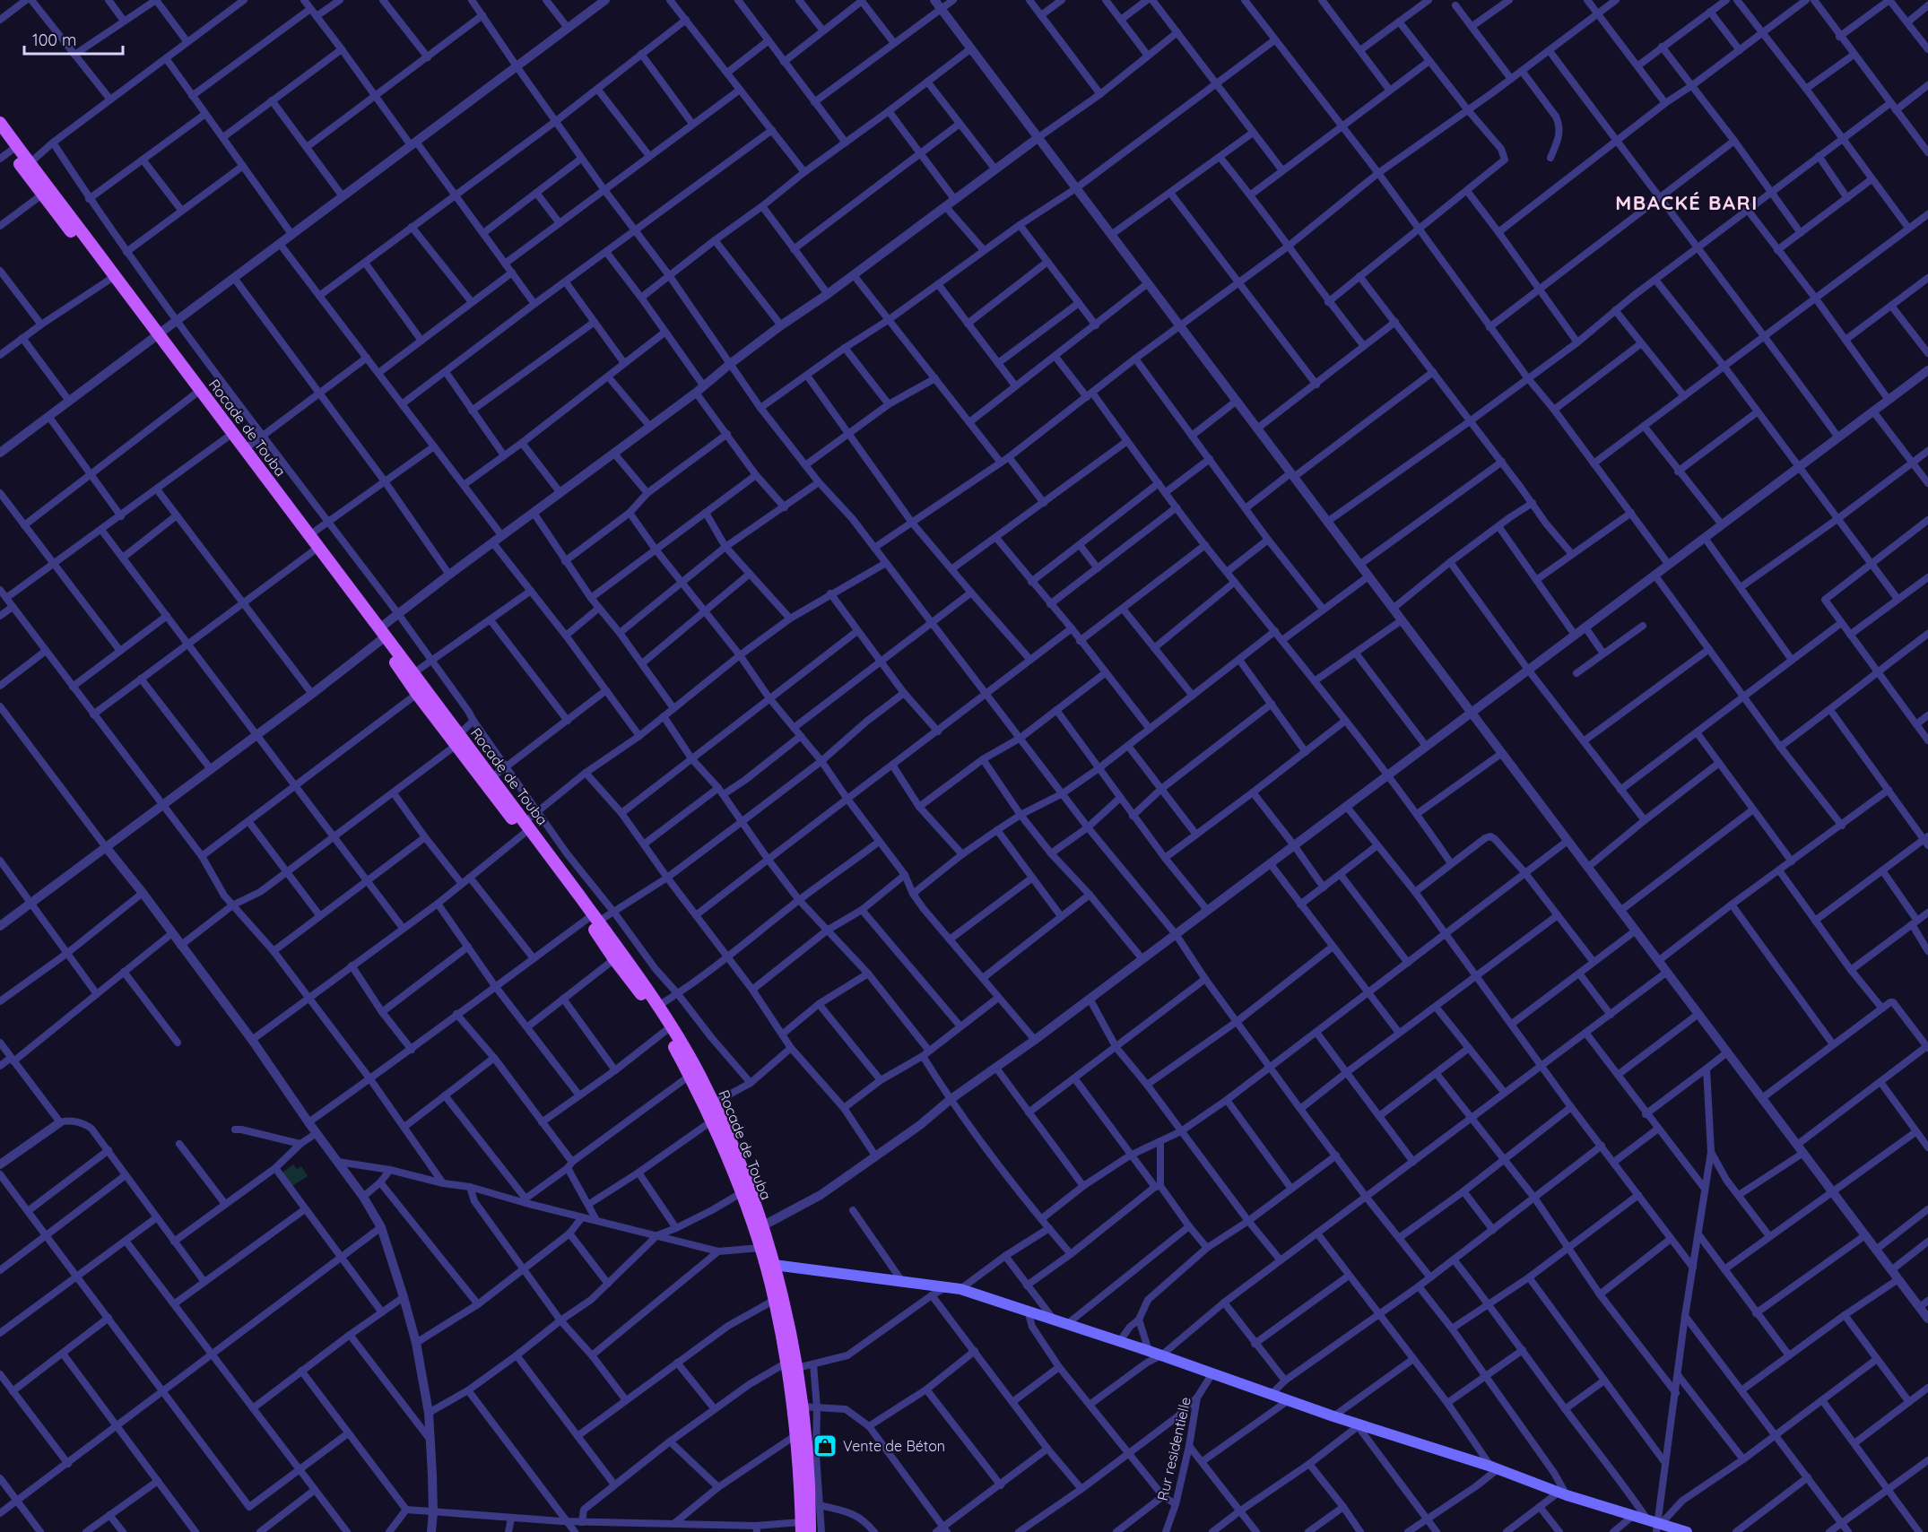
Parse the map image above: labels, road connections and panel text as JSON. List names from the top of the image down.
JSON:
{
  "streets": {
    "main road": ["Rocade de Touba"],
    "street": ["Rur residentielle"]
  },
  "districts": ["MBACKÉ BARI"],
  "places": {
    "shop": ["Vente de Béton"]
  },
  "scale_bar": "100 m"
}
